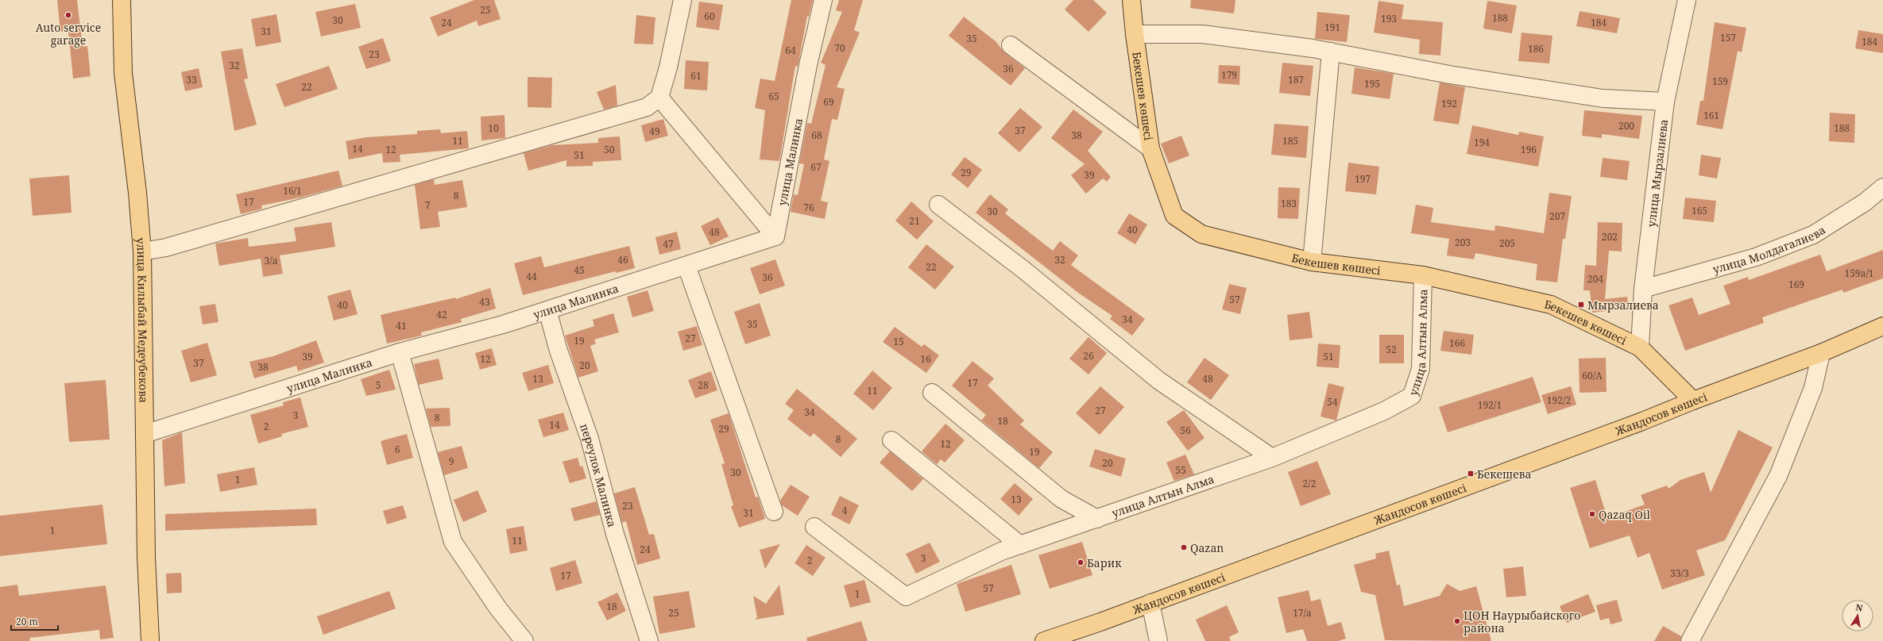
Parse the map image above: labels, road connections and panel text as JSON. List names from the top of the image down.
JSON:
{
  "streets": {
    "main road": ["Бекешев көшесі", "улица Килыбай Медеубекова", "Жандосов көшесі"],
    "street": [
      "улица Малинка",
      "улица Мырзалиева",
      "улица Молдагалиева",
      "улица Алтын Алма",
      "переулок Малинка"
    ]
  },
  "crossings": [
    ["Бекешев көшесі", "улица Мырзалиева"],
    ["Бекешев көшесі", "улица Алтын Алма"],
    ["Бекешев көшесі", "Жандосов көшесі"],
    ["улица Малинка", "улица Килыбай Медеубекова"],
    ["улица Малинка", "переулок Малинка"],
    ["улица Мырзалиева", "улица Молдагалиева"]
  ],
  "places": {
    "other": [
      "Auto service garage",
      "Qazaq Oil",
      "Qazan",
      "Барик",
      "ЦОН Наурыбайского района"
    ],
    "transit": ["Мырзалиева", "Бекешева"]
  },
  "house_numbers": [
    "25",
    "60",
    "188",
    "193",
    "30",
    "24",
    "184",
    "191",
    "31",
    "157",
    "35",
    "184",
    "70",
    "186",
    "64",
    "23",
    "32",
    "36",
    "179",
    "61",
    "33",
    "187",
    "159",
    "195",
    "22",
    "65",
    "69",
    "192",
    "161",
    "200",
    "10",
    "188",
    "37",
    "49",
    "68",
    "38",
    "11",
    "185",
    "194",
    "14",
    "12",
    "50",
    "196",
    "51",
    "67",
    "29",
    "39",
    "197",
    "16/1",
    "8",
    "17",
    "183",
    "7",
    "76",
    "165",
    "30",
    "207",
    "21",
    "40",
    "48",
    "202",
    "203",
    "205",
    "47",
    "46",
    "32",
    "3/а",
    "22",
    "45",
    "159а/1",
    "44",
    "36",
    "204",
    "169",
    "57",
    "43",
    "40",
    "42",
    "34",
    "35",
    "41",
    "27",
    "19",
    "15",
    "166",
    "52",
    "26",
    "39",
    "51",
    "12",
    "16",
    "37",
    "20",
    "38",
    "60/А",
    "13",
    "48",
    "17",
    "5",
    "28",
    "11",
    "192/2",
    "54",
    "192/1",
    "27",
    "34",
    "3",
    "8",
    "18",
    "14",
    "2",
    "29",
    "56",
    "8",
    "12",
    "6",
    "19",
    "9",
    "20",
    "55",
    "30",
    "1",
    "2/2",
    "13",
    "23",
    "4",
    "31",
    "1",
    "11",
    "24",
    "3",
    "2",
    "33/3",
    "17",
    "57",
    "1",
    "18",
    "25",
    "17/а"
  ],
  "scale_bar": "20 m",
  "north": "top"
}
